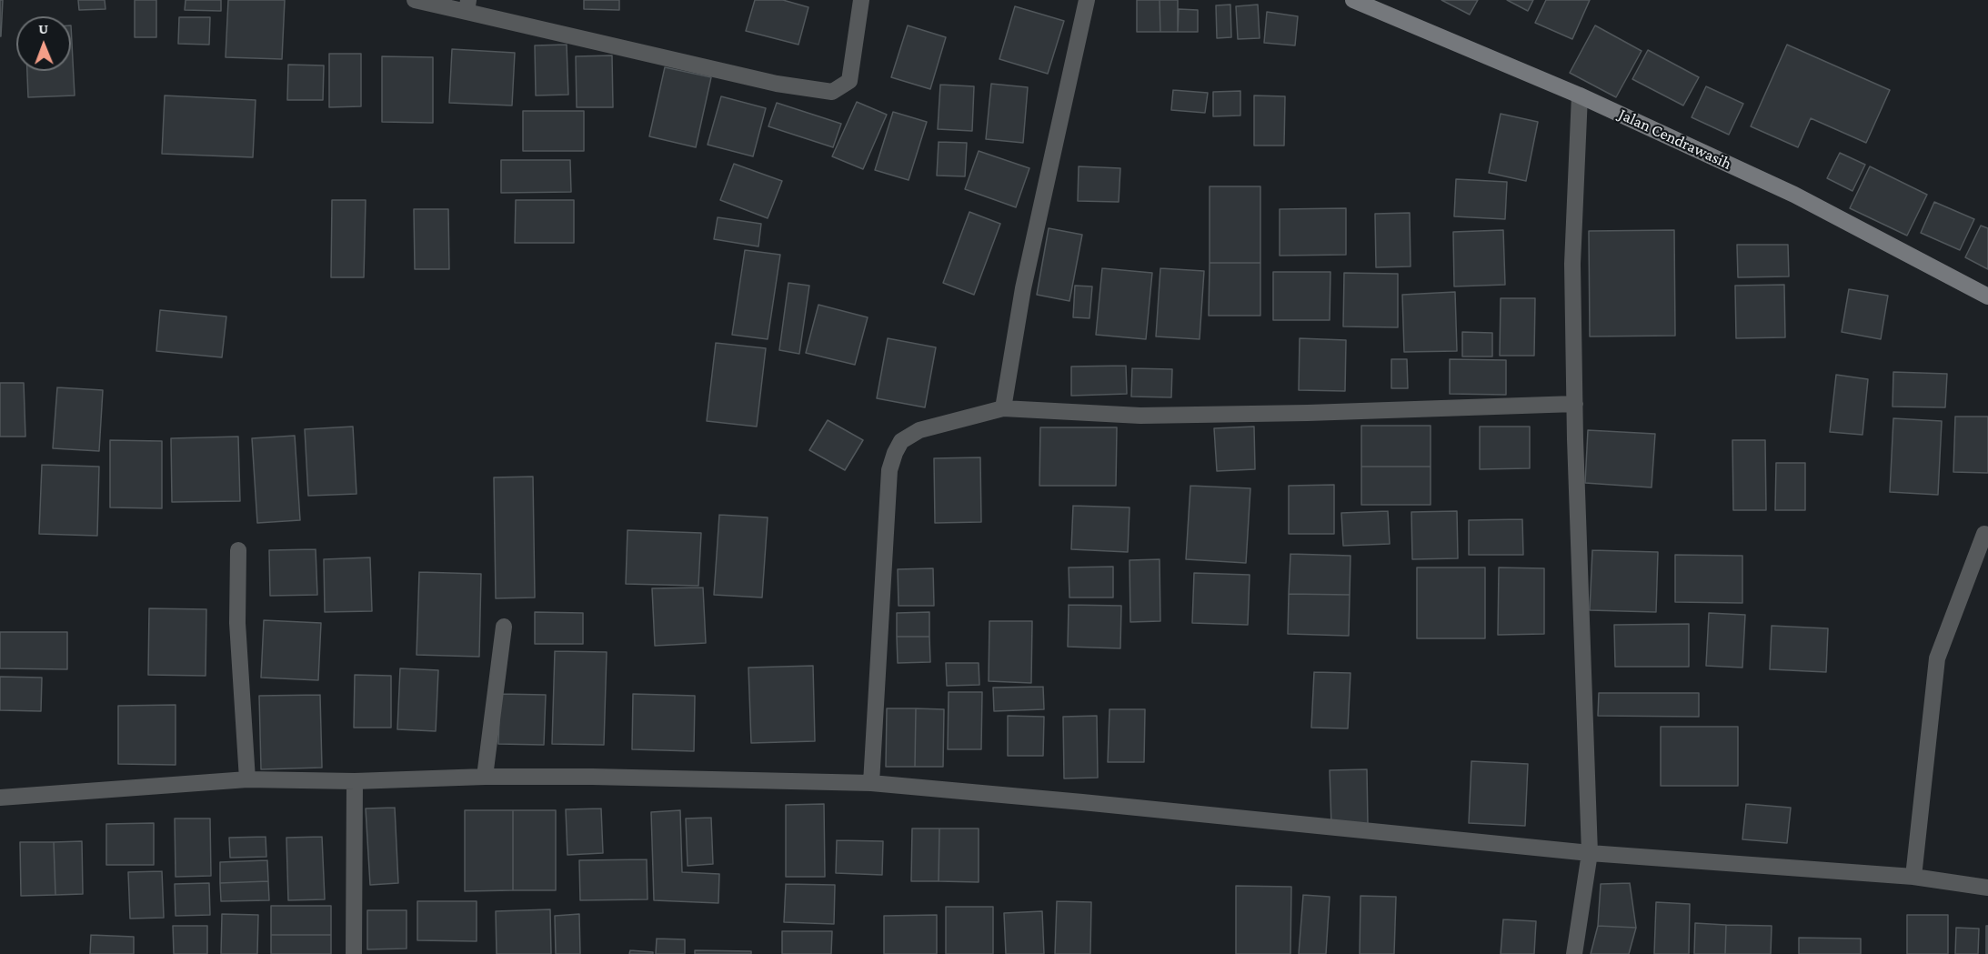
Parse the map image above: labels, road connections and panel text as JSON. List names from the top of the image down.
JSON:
{
  "streets": {
    "main road": ["Jalan Cendrawasih"]
  },
  "north": "top"
}
